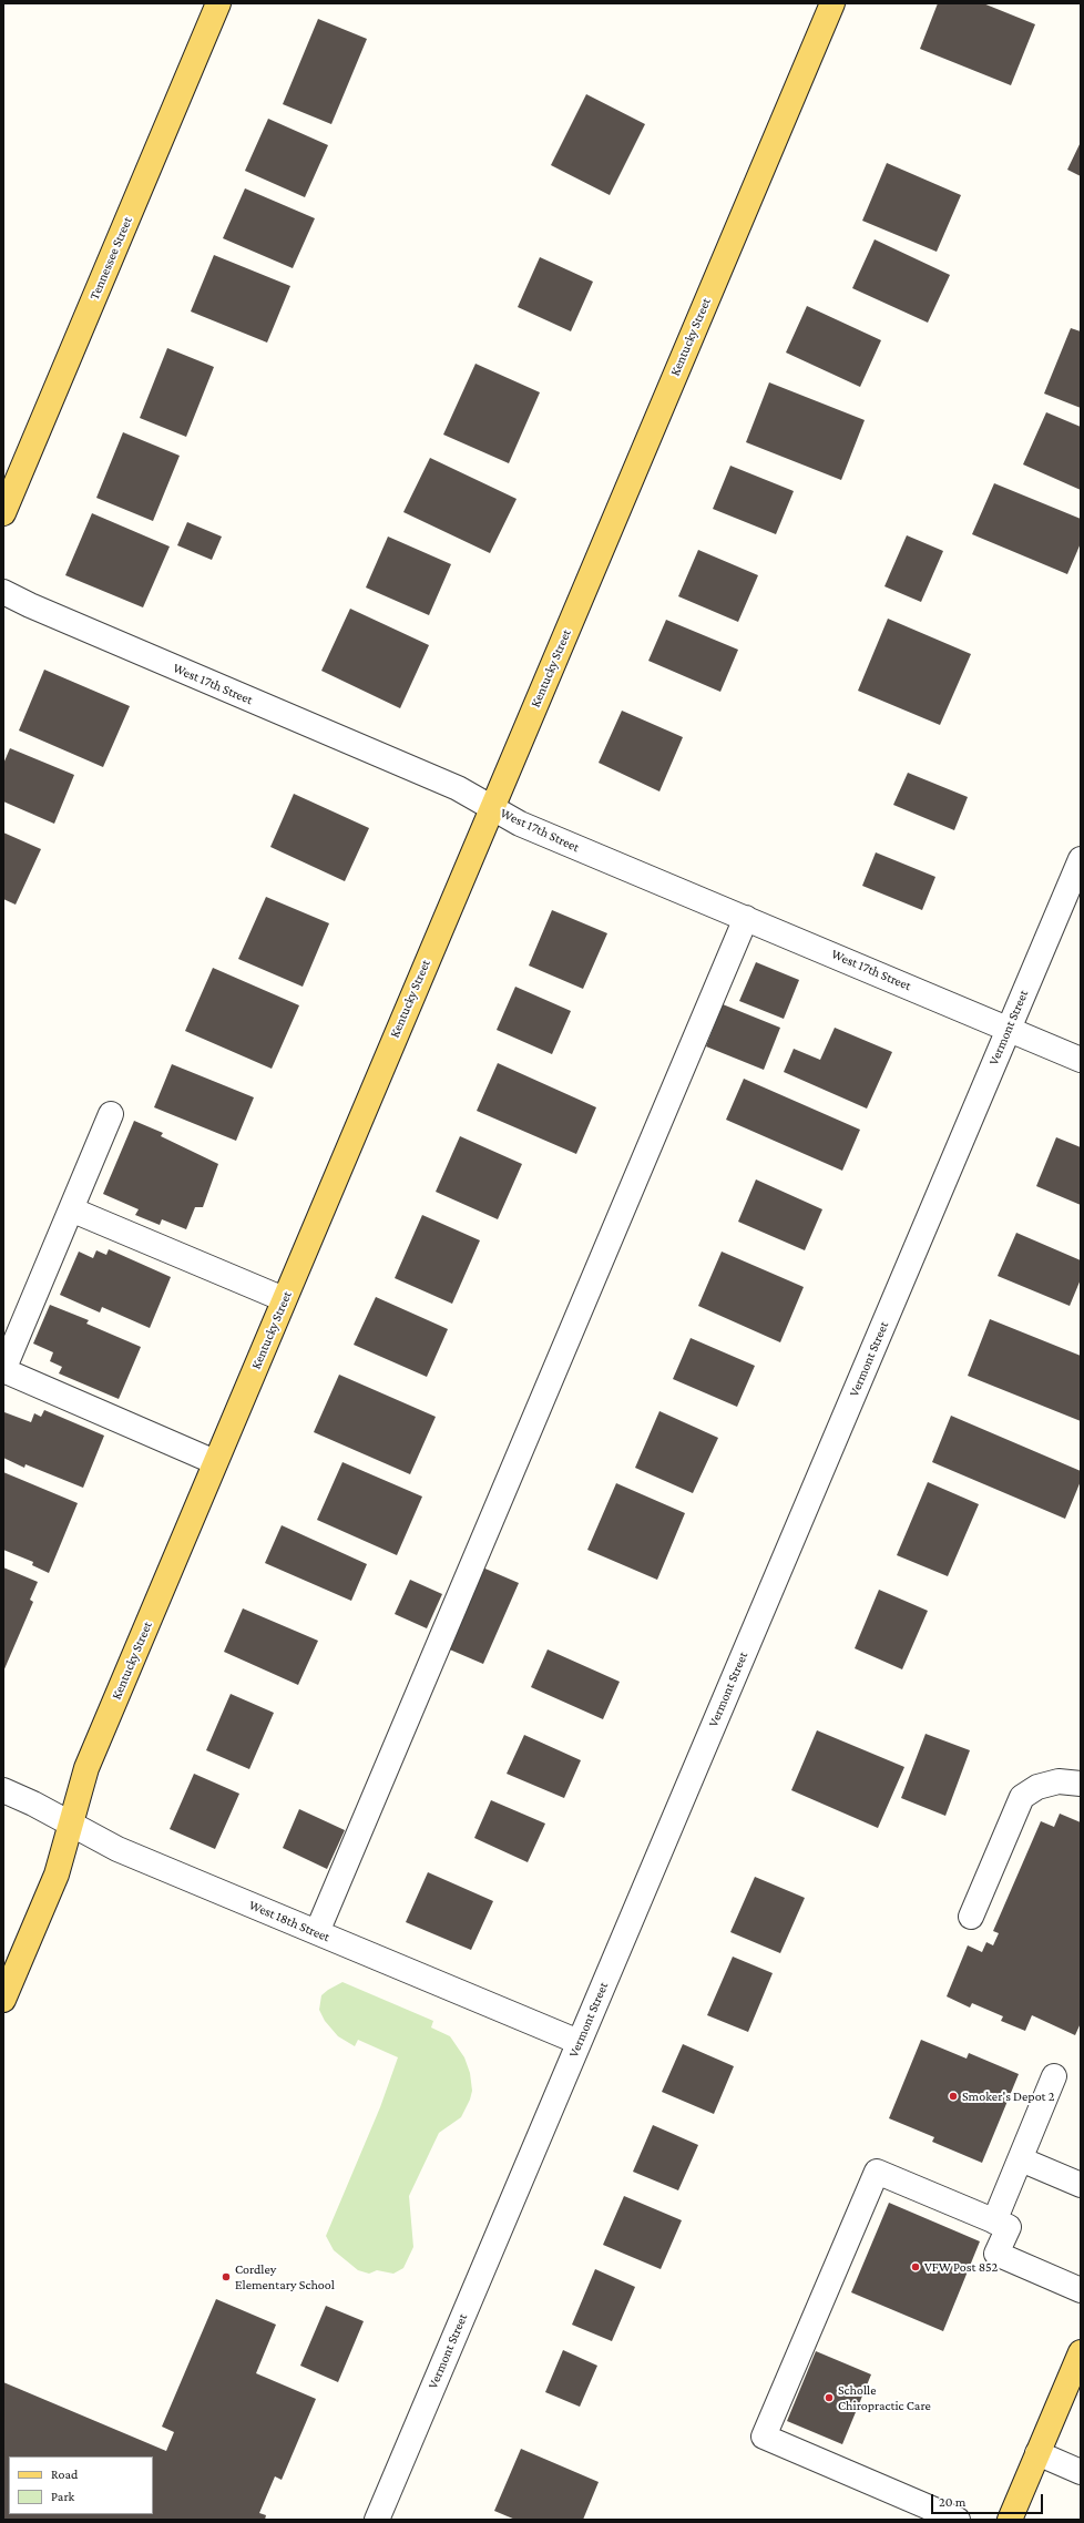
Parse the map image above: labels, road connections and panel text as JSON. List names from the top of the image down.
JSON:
{
  "streets": {
    "main road": ["Tennessee Street", "Kentucky Street"],
    "street": ["West 17th Street", "Vermont Street", "West 18th Street"]
  },
  "crossings": [
    ["Kentucky Street", "West 17th Street"],
    ["Kentucky Street", "West 18th Street"],
    ["West 17th Street", "Vermont Street"],
    ["Vermont Street", "West 18th Street"]
  ],
  "places": [
    "Smoker's Depot 2",
    "VFW Post 852",
    "Cordley Elementary School",
    "Scholle Chiropractic Care"
  ],
  "legend": ["Road", "Park"],
  "scale_bar": "20 m"
}
